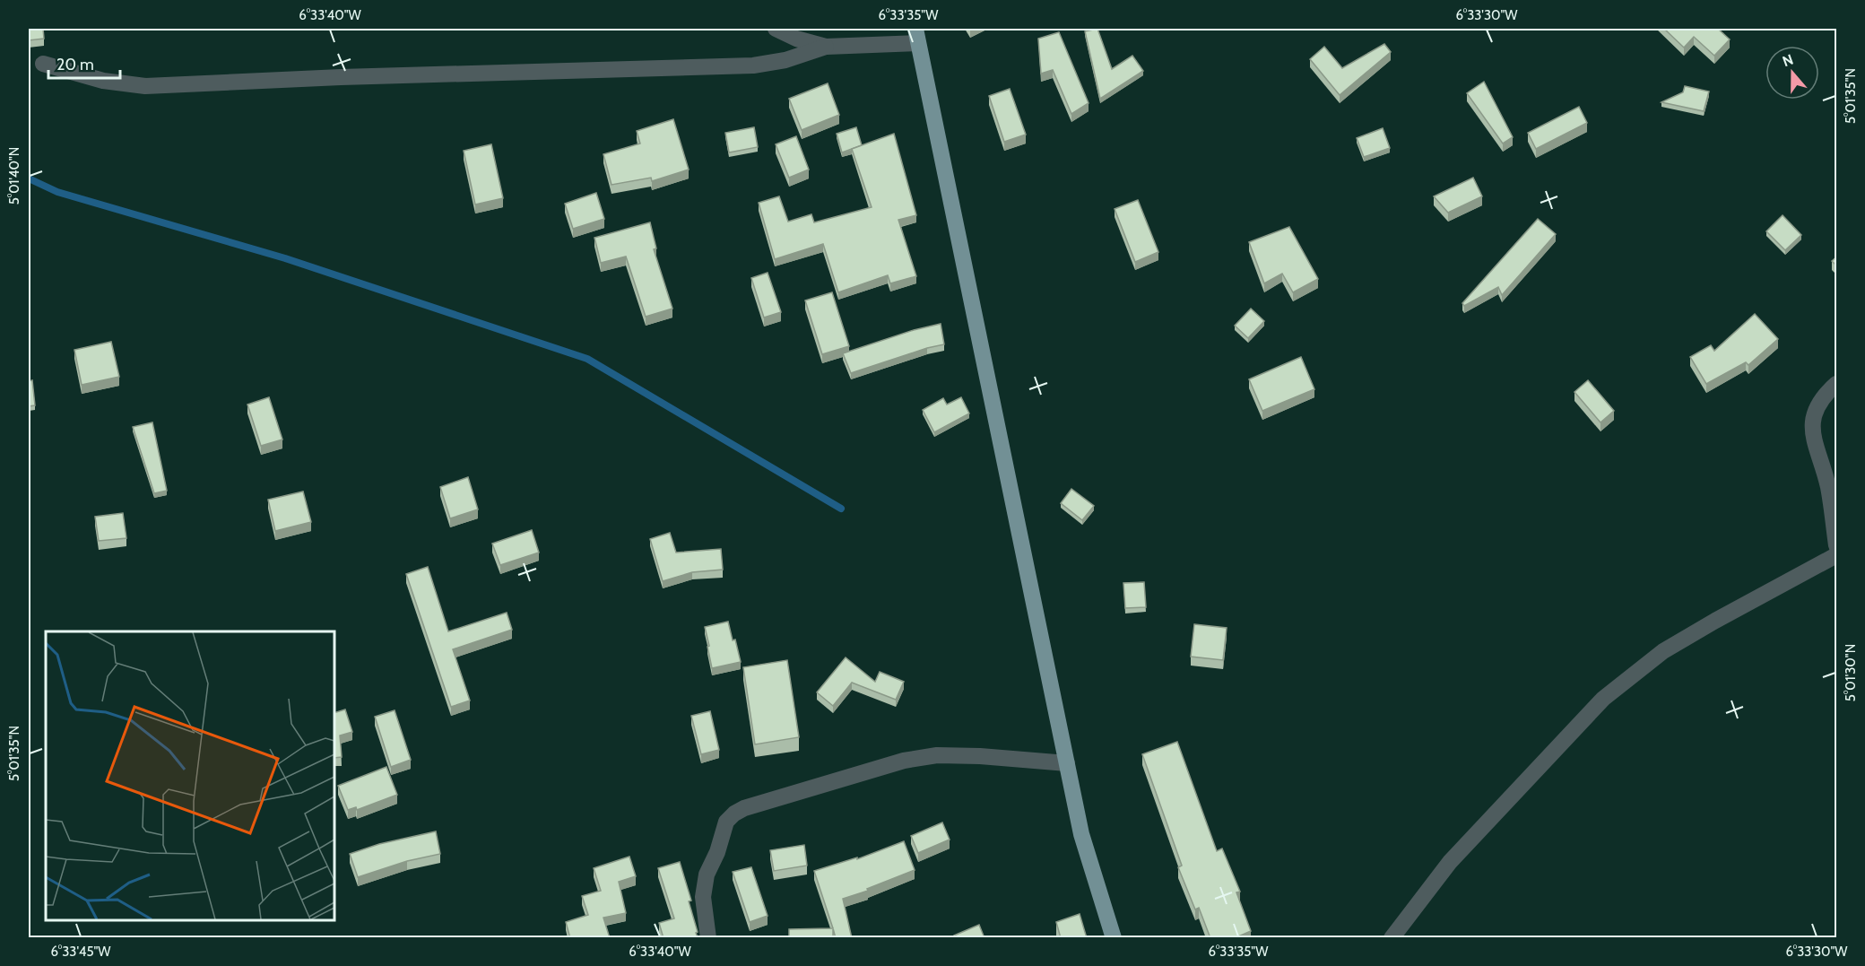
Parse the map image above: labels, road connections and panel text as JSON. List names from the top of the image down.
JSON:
{
  "scale_bar": "20 m",
  "north": "top",
  "coordinates": [
    "6°33'40\"W",
    "6°33'35\"W",
    "6°33'30\"W",
    "5°01'35\"N",
    "5°01'40\"N",
    "5°01'30\"N",
    "6°33'45\"W"
  ]
}
